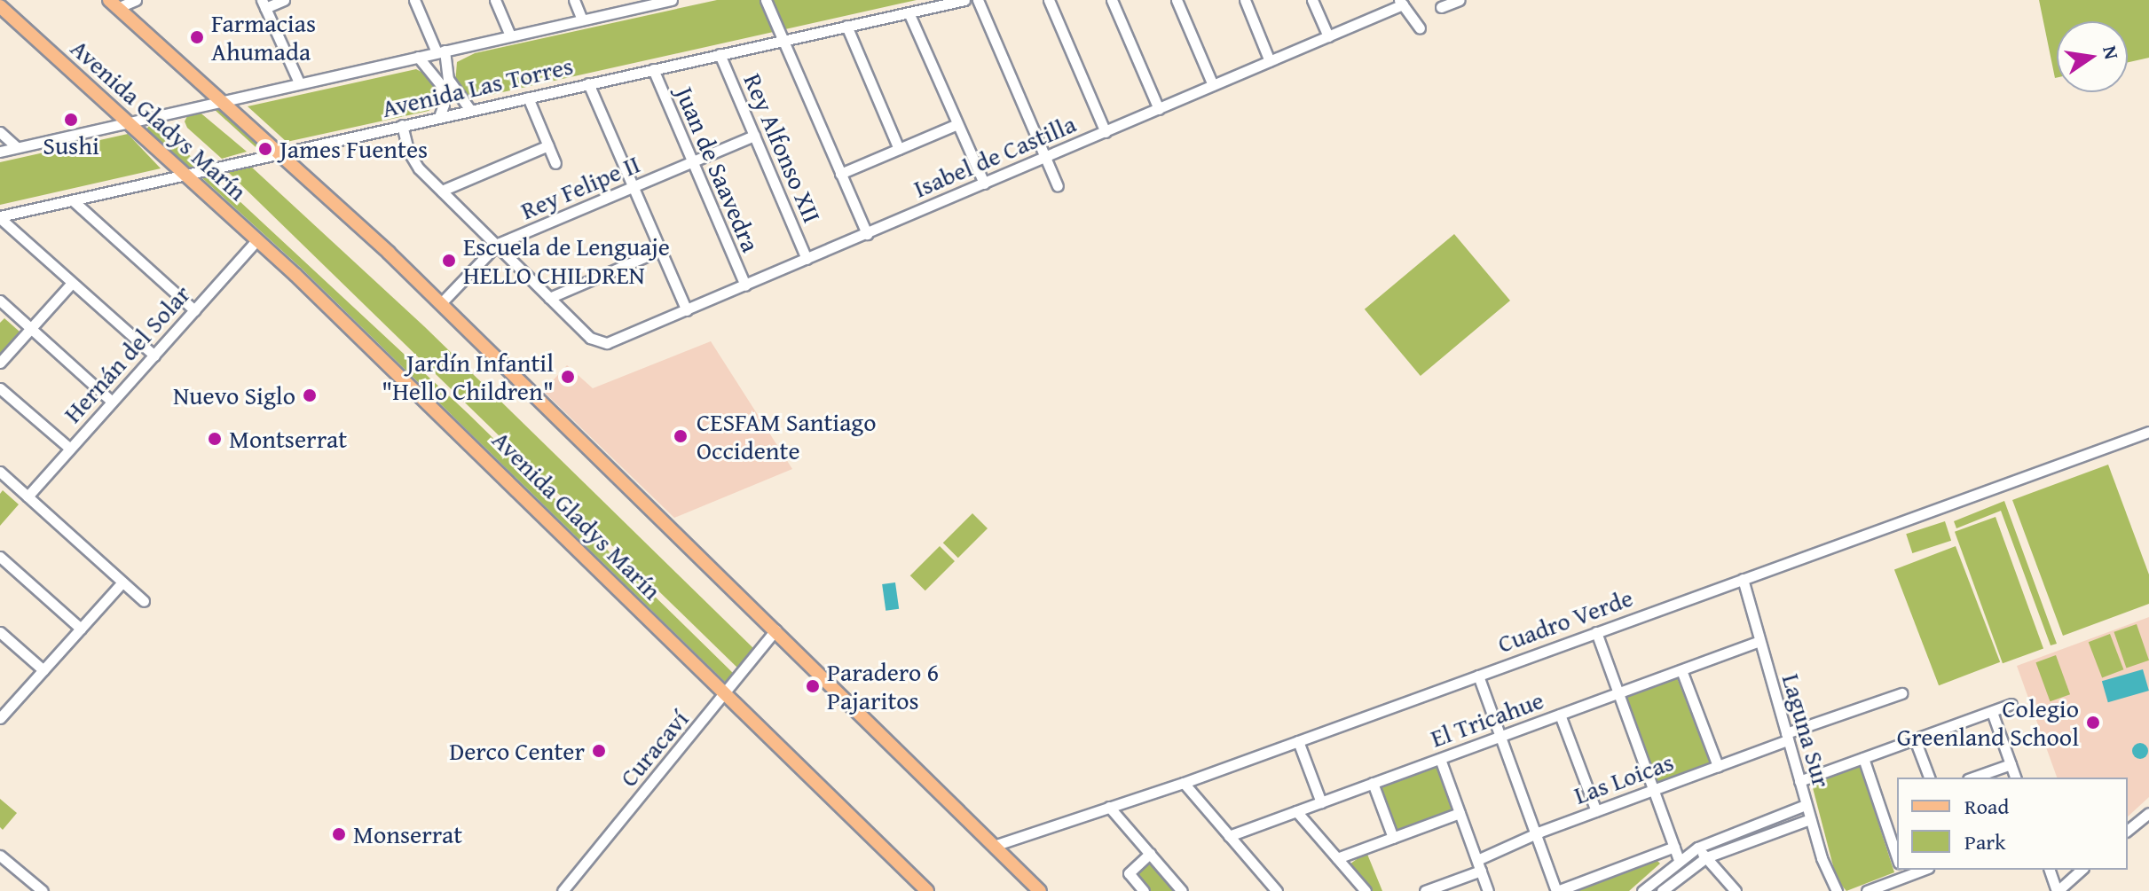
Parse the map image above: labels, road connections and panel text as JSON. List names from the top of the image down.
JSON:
{
  "streets": {
    "main road": ["Avenida Gladys Marín"],
    "street": [
      "Avenida Las Torres",
      "Rey Alfonso XII",
      "Isabel de Castilla",
      "Juan de Saavedra",
      "Rey Felipe II",
      "Hernán del Solar",
      "Cuadro Verde",
      "El Tricahue",
      "Laguna Sur",
      "Curacaví",
      "Las Loicas"
    ]
  },
  "crossings": [
    ["Avenida Las Torres", "Avenida Gladys Marín"],
    ["Avenida Las Torres", "Rey Alfonso XII"],
    ["Avenida Las Torres", "Juan de Saavedra"],
    ["Avenida Gladys Marín", "Hernán del Solar"],
    ["Avenida Gladys Marín", "Curacaví"],
    ["Rey Alfonso XII", "Isabel de Castilla"],
    ["Rey Alfonso XII", "Rey Felipe II"],
    ["Isabel de Castilla", "Juan de Saavedra"],
    ["Juan de Saavedra", "Rey Felipe II"],
    ["Cuadro Verde", "Laguna Sur"],
    ["El Tricahue", "Laguna Sur"],
    ["Laguna Sur", "Las Loicas"]
  ],
  "places": [
    "Farmacias Ahumada",
    "Sushi",
    "James Fuentes",
    "Escuela de Lenguaje HELLO CHILDREN",
    "Jardín Infantil \"Hello Children\"",
    "Nuevo Siglo",
    "CESFAM Santiago Occidente",
    "Montserrat",
    "Paradero 6 Pajaritos",
    "Colegio Greenland School",
    "Derco Center",
    "Monserrat"
  ],
  "legend": ["Road", "Park"],
  "north": "right"
}
